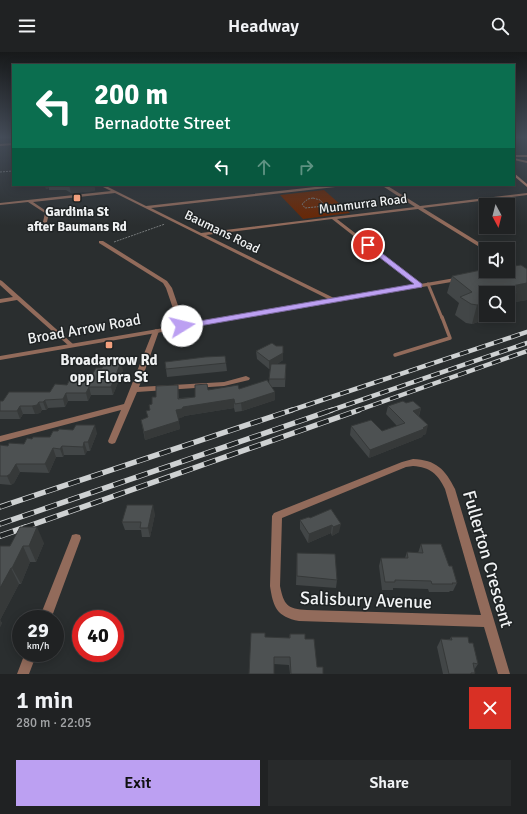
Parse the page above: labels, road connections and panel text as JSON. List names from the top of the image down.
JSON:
{
  "streets": {
    "street": [
      "Munmurra Road",
      "Baumans Road",
      "Broad Arrow Road",
      "Fullerton Crescent",
      "Salisbury Avenue"
    ]
  },
  "crossings": [
    ["Munmurra Road", "Baumans Road"],
    ["Baumans Road", "Broad Arrow Road"],
    ["Fullerton Crescent", "Salisbury Avenue"]
  ],
  "places": {
    "transit": ["Gardinia St after Baumans Rd", "Broadarrow Rd opp Flora St"]
  },
  "north": "bottom",
  "page": {
    "header": "Headway",
    "turn": ["200 m", "Bernadotte Street"],
    "speed": "29 km/h",
    "limit": "40",
    "heading": ["1 min", "280 m · 22:05"],
    "buttons": ["Exit", "Share"]
  }
}
